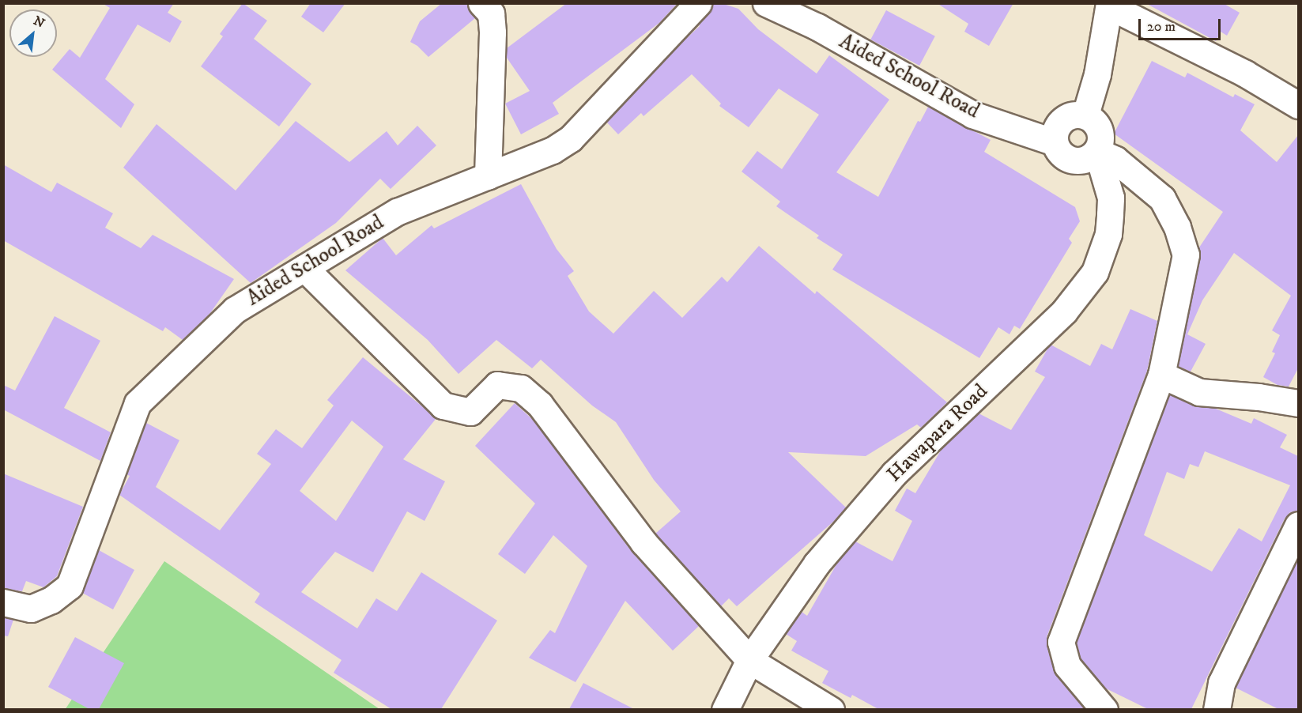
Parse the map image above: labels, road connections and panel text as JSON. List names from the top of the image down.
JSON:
{
  "streets": {
    "street": ["Aided School Road", "Hawapara Road"]
  },
  "crossings": [
    ["Aided School Road", "Hawapara Road"]
  ],
  "scale_bar": "20 m",
  "north": "top right"
}
